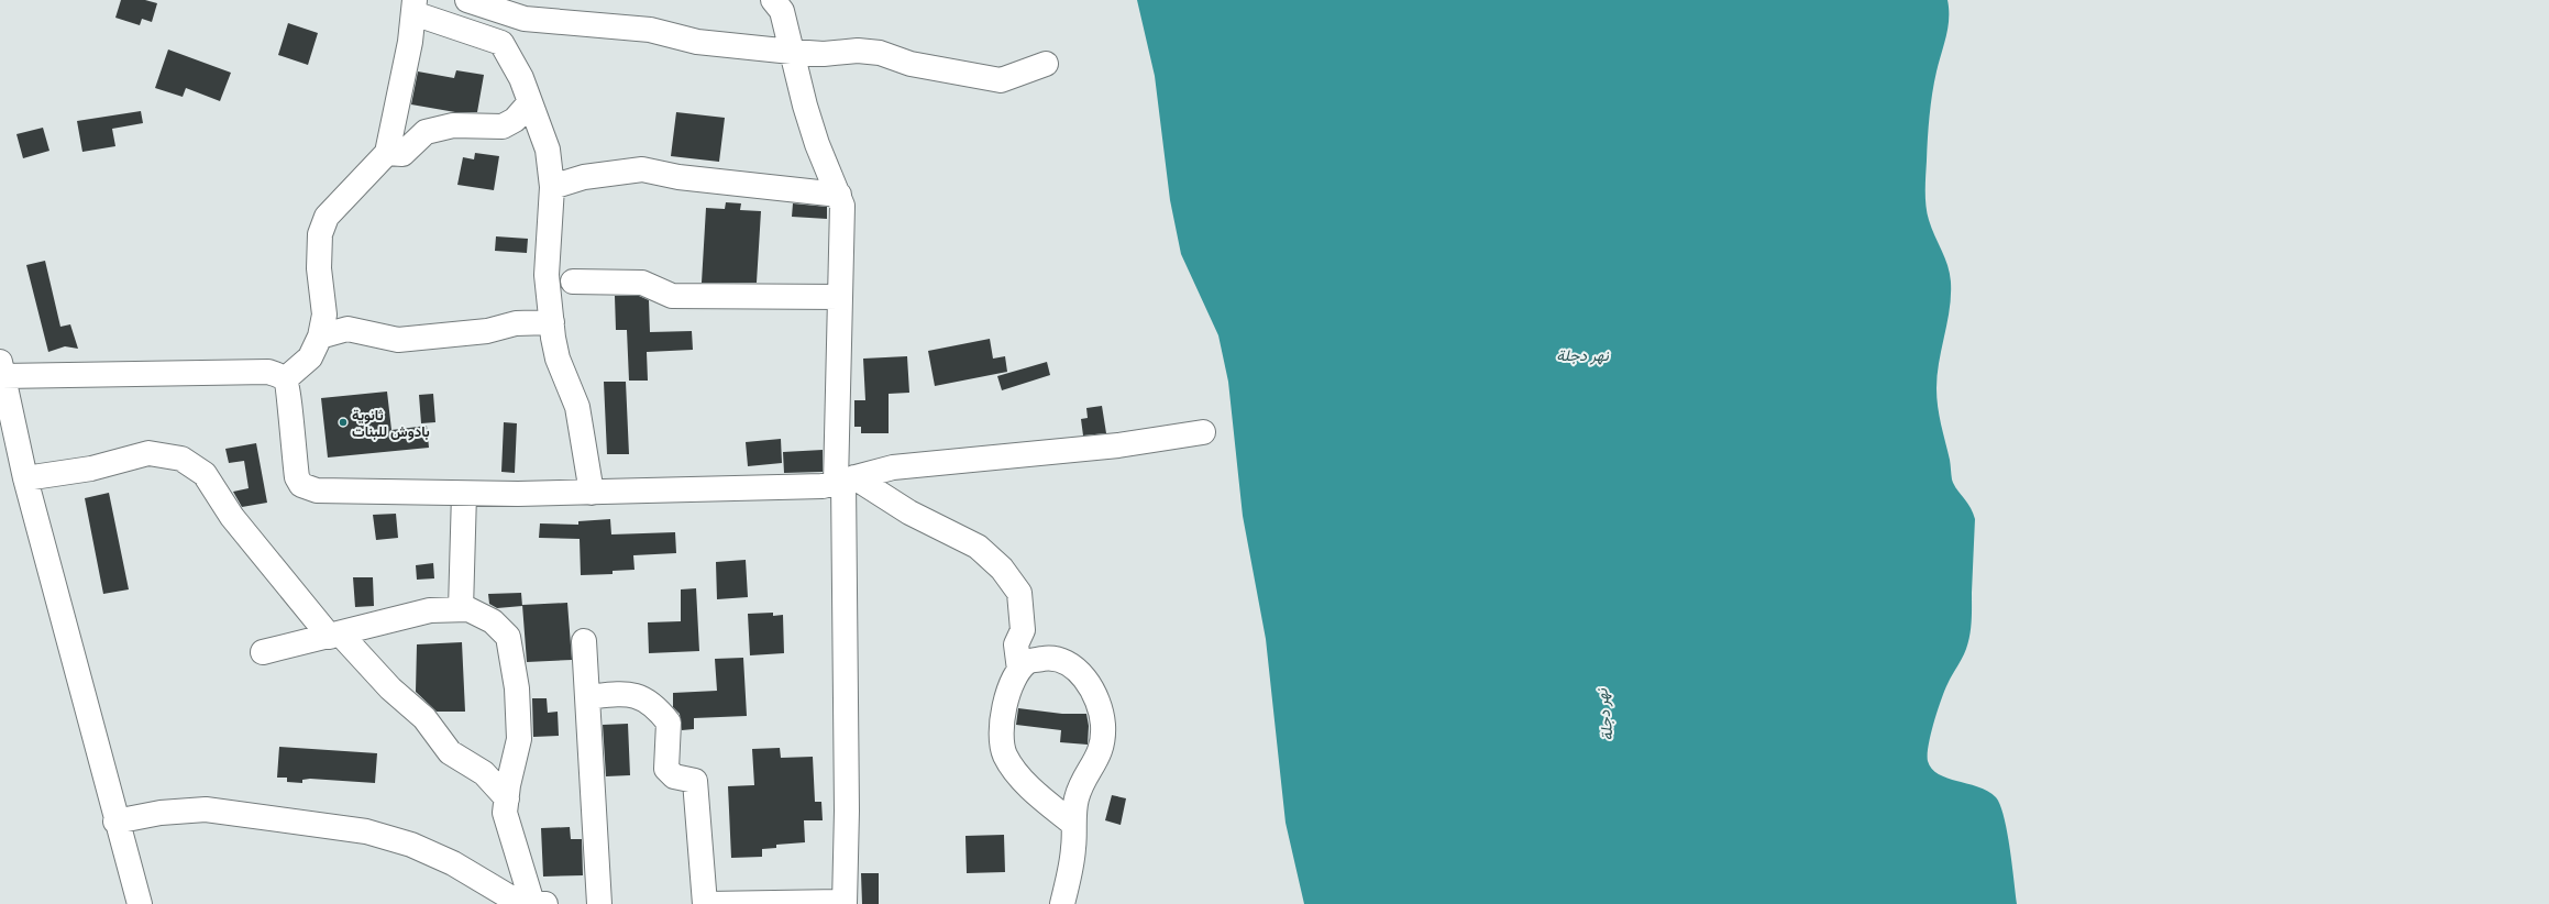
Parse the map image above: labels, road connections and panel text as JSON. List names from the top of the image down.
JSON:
{
  "water": ["نهر دجلة"],
  "places": ["ثانوية بادوش للبنات"]
}
